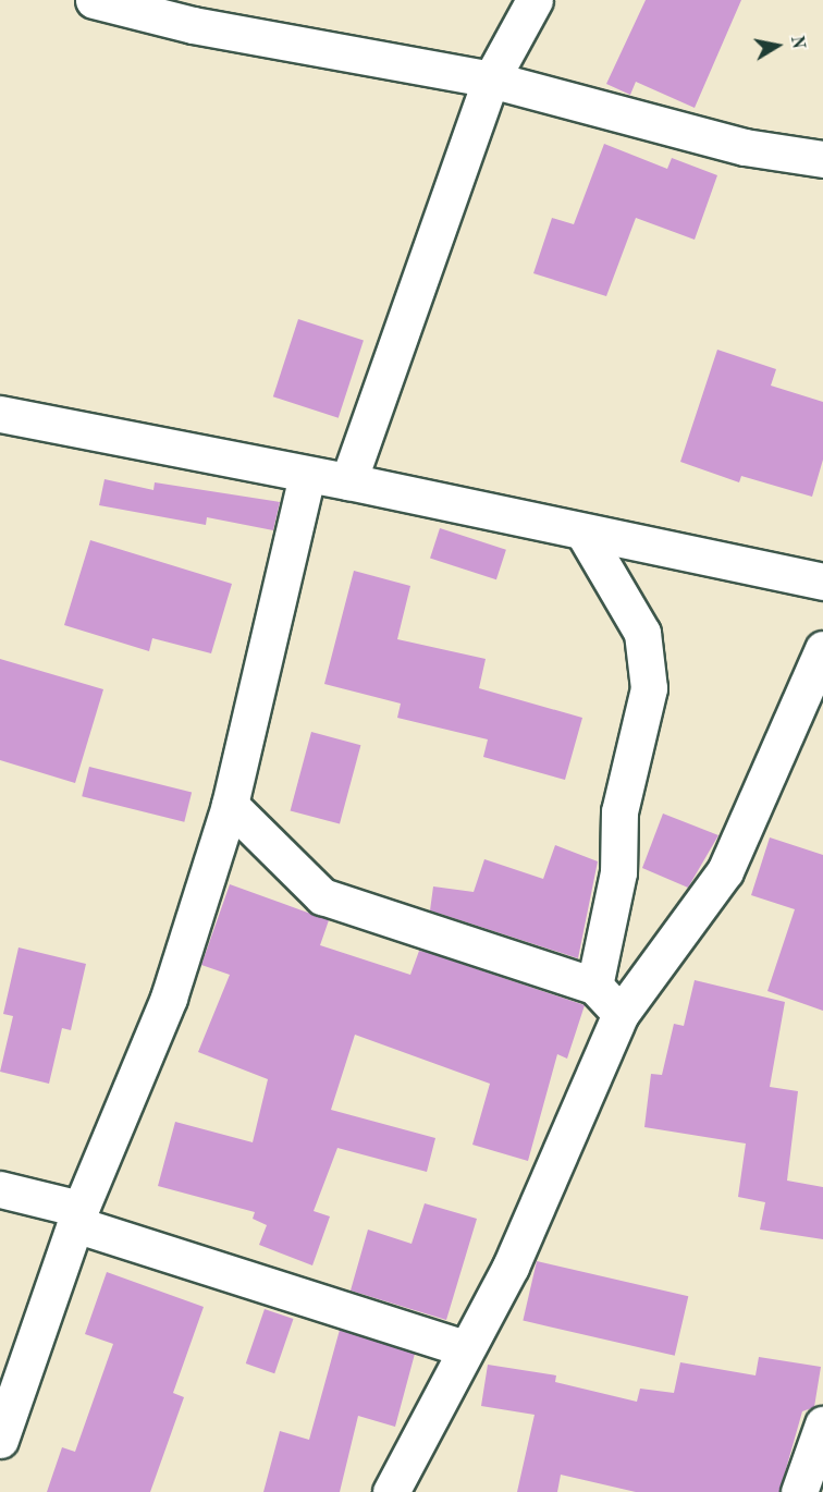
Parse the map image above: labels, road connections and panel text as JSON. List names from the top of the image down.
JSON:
{
  "north": "right"
}
